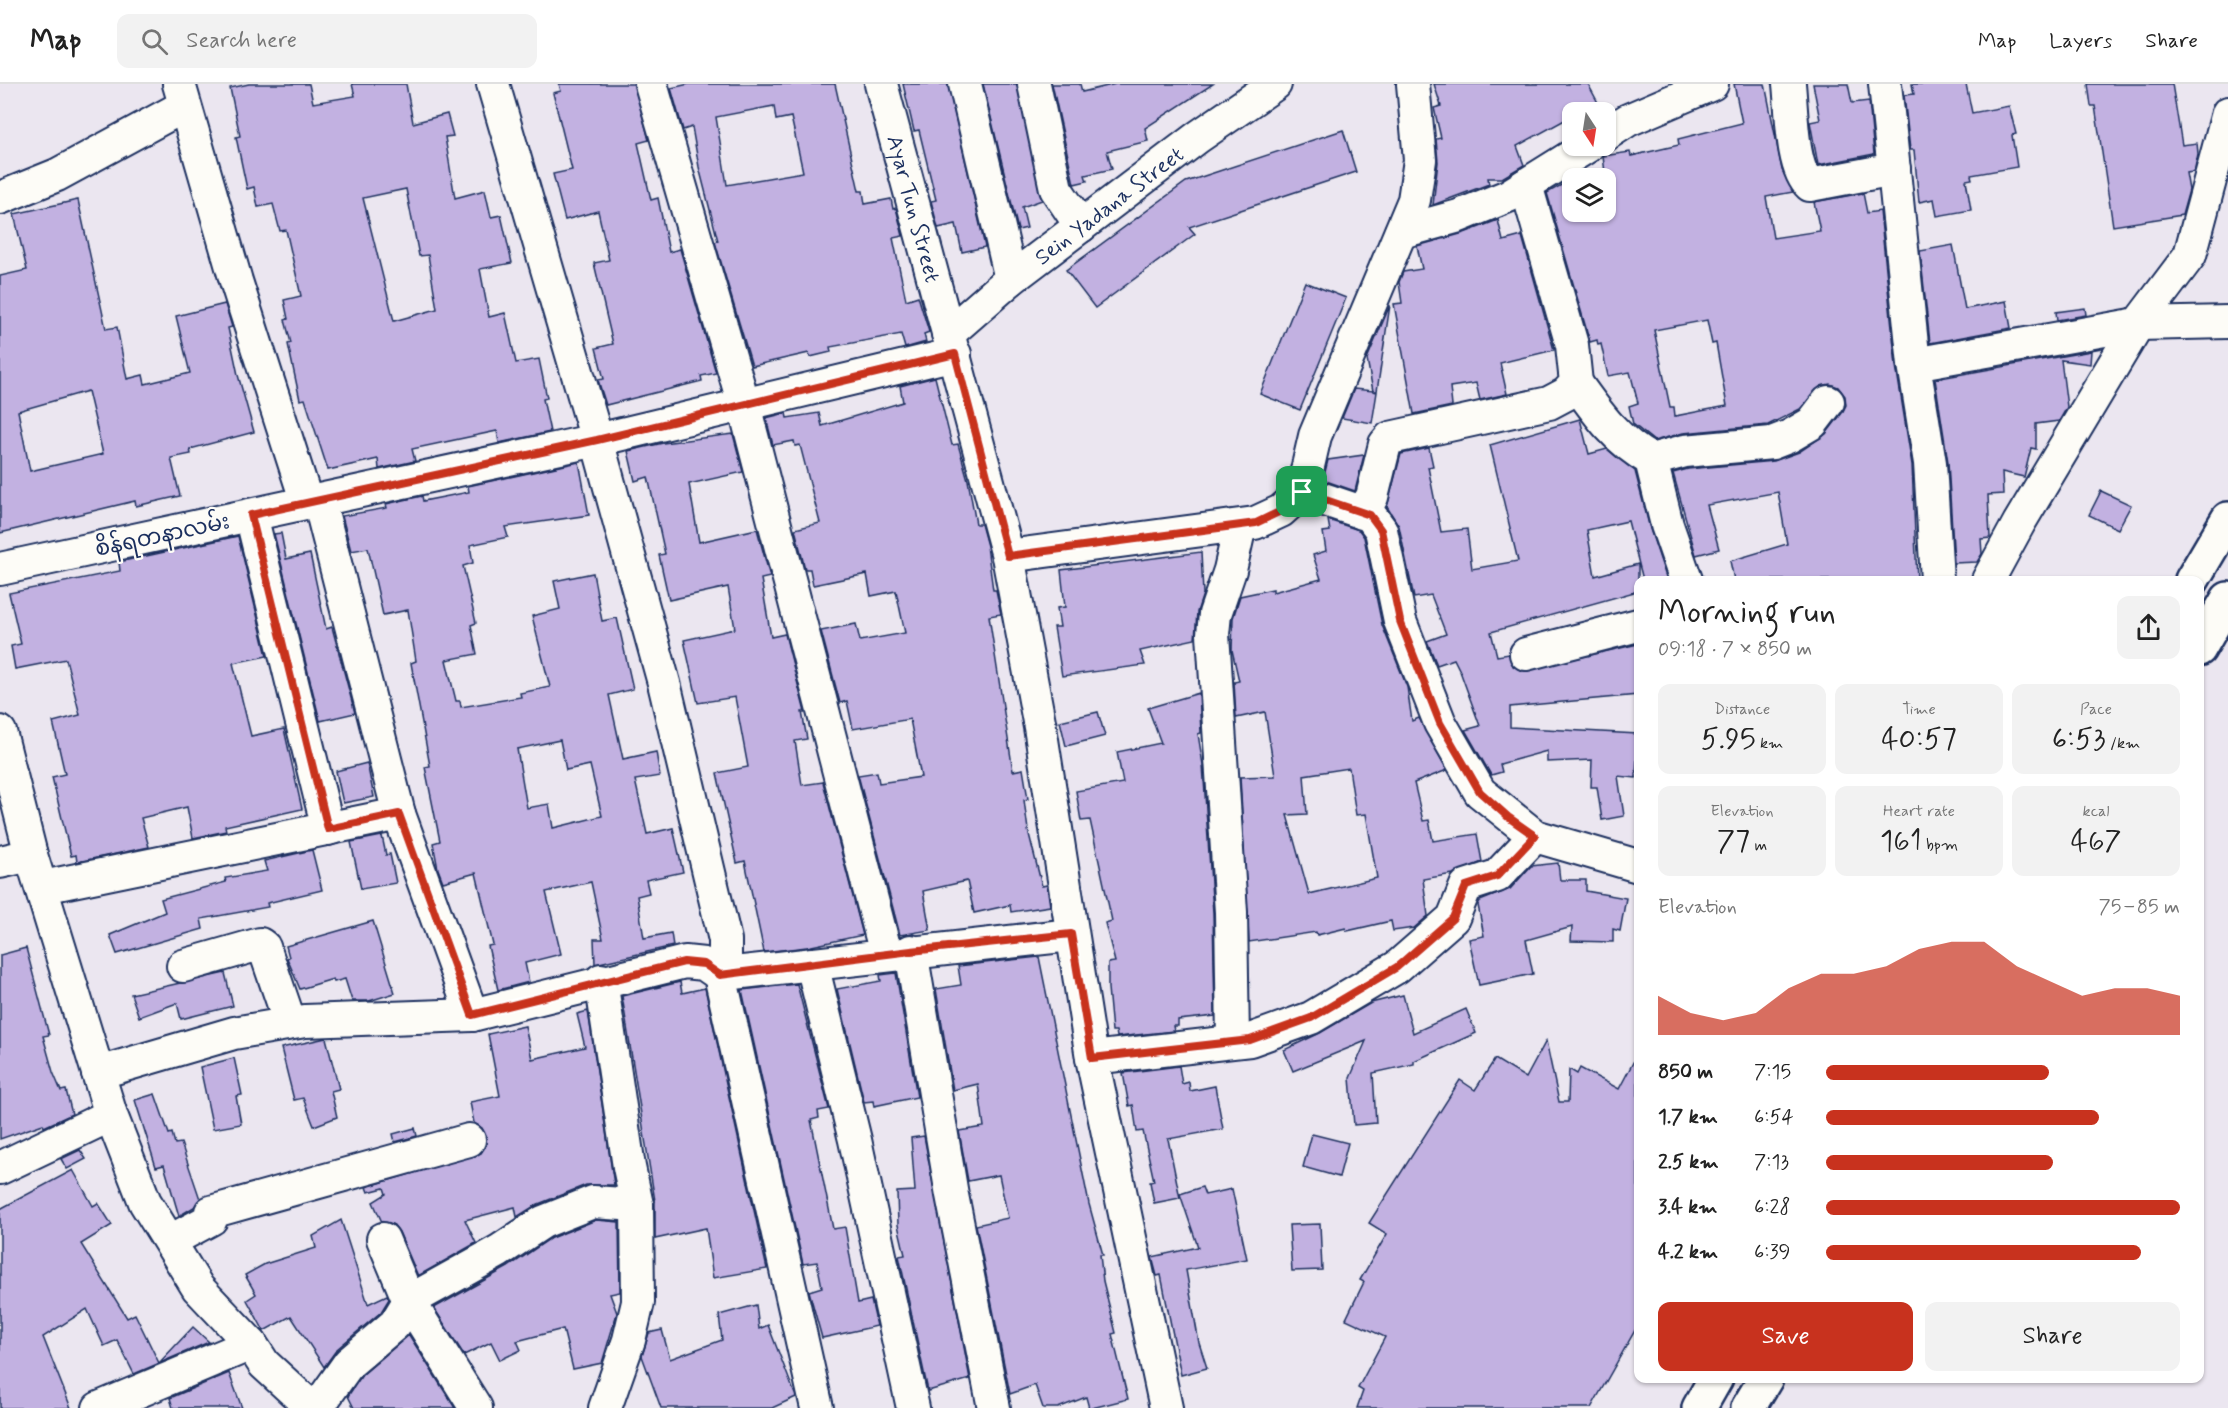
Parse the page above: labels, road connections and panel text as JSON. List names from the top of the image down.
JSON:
{
  "streets": {
    "street": ["Sein Yadana Street", "Ayar Tun Street", "စိန်ရတနာလမ်း"]
  },
  "crossings": [
    ["Sein Yadana Street", "Ayar Tun Street"],
    ["Sein Yadana Street", "စိန်ရတနာလမ်း"],
    ["Ayar Tun Street", "စိန်ရတနာလမ်း"]
  ],
  "north": "bottom",
  "page": {
    "header": "Map",
    "search": "Search here",
    "nav": ["Map", "Layers", "Share"],
    "heading": ["Morning run", "09:18 · 7 × 850 m"],
    "stats": [
      ["Distance", "5.95 km"],
      ["Time", "40:57"],
      ["Pace", "6:53 /km"],
      ["Elevation", "77 m"],
      ["Heart rate", "161 bpm"],
      ["kcal", "467"]
    ],
    "chart": ["Elevation", "75–85 m"],
    "list": [
      {
        "name": "850 m",
        "note": "7:15"
      },
      {
        "name": "1.7 km",
        "note": "6:54"
      },
      {
        "name": "2.5 km",
        "note": "7:13"
      },
      {
        "name": "3.4 km",
        "note": "6:28"
      },
      {
        "name": "4.2 km",
        "note": "6:39"
      }
    ],
    "buttons": ["Save", "Share"]
  }
}
